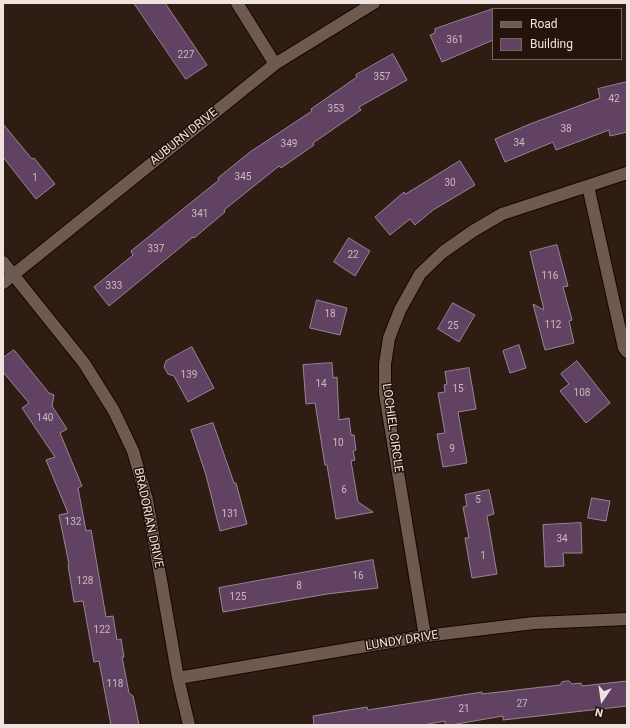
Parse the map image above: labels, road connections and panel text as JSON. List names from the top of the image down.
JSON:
{
  "streets": {
    "street": [
      "AUBURN DRIVE",
      "LOCHIEL CIRCLE",
      "BRADORIAN DRIVE",
      "LUNDY DRIVE"
    ]
  },
  "crossings": [
    ["AUBURN DRIVE", "BRADORIAN DRIVE"],
    ["LOCHIEL CIRCLE", "LUNDY DRIVE"],
    ["BRADORIAN DRIVE", "LUNDY DRIVE"]
  ],
  "house_numbers": [
    "361",
    "227",
    "357",
    "42",
    "353",
    "38",
    "34",
    "349",
    "345",
    "1",
    "30",
    "341",
    "337",
    "22",
    "116",
    "333",
    "18",
    "112",
    "25",
    "139",
    "14",
    "15",
    "108",
    "140",
    "10",
    "9",
    "6",
    "5",
    "131",
    "132",
    "34",
    "1",
    "16",
    "128",
    "8",
    "125",
    "122",
    "118",
    "27",
    "21"
  ],
  "legend": ["Road", "Building"],
  "north": "bottom"
}
